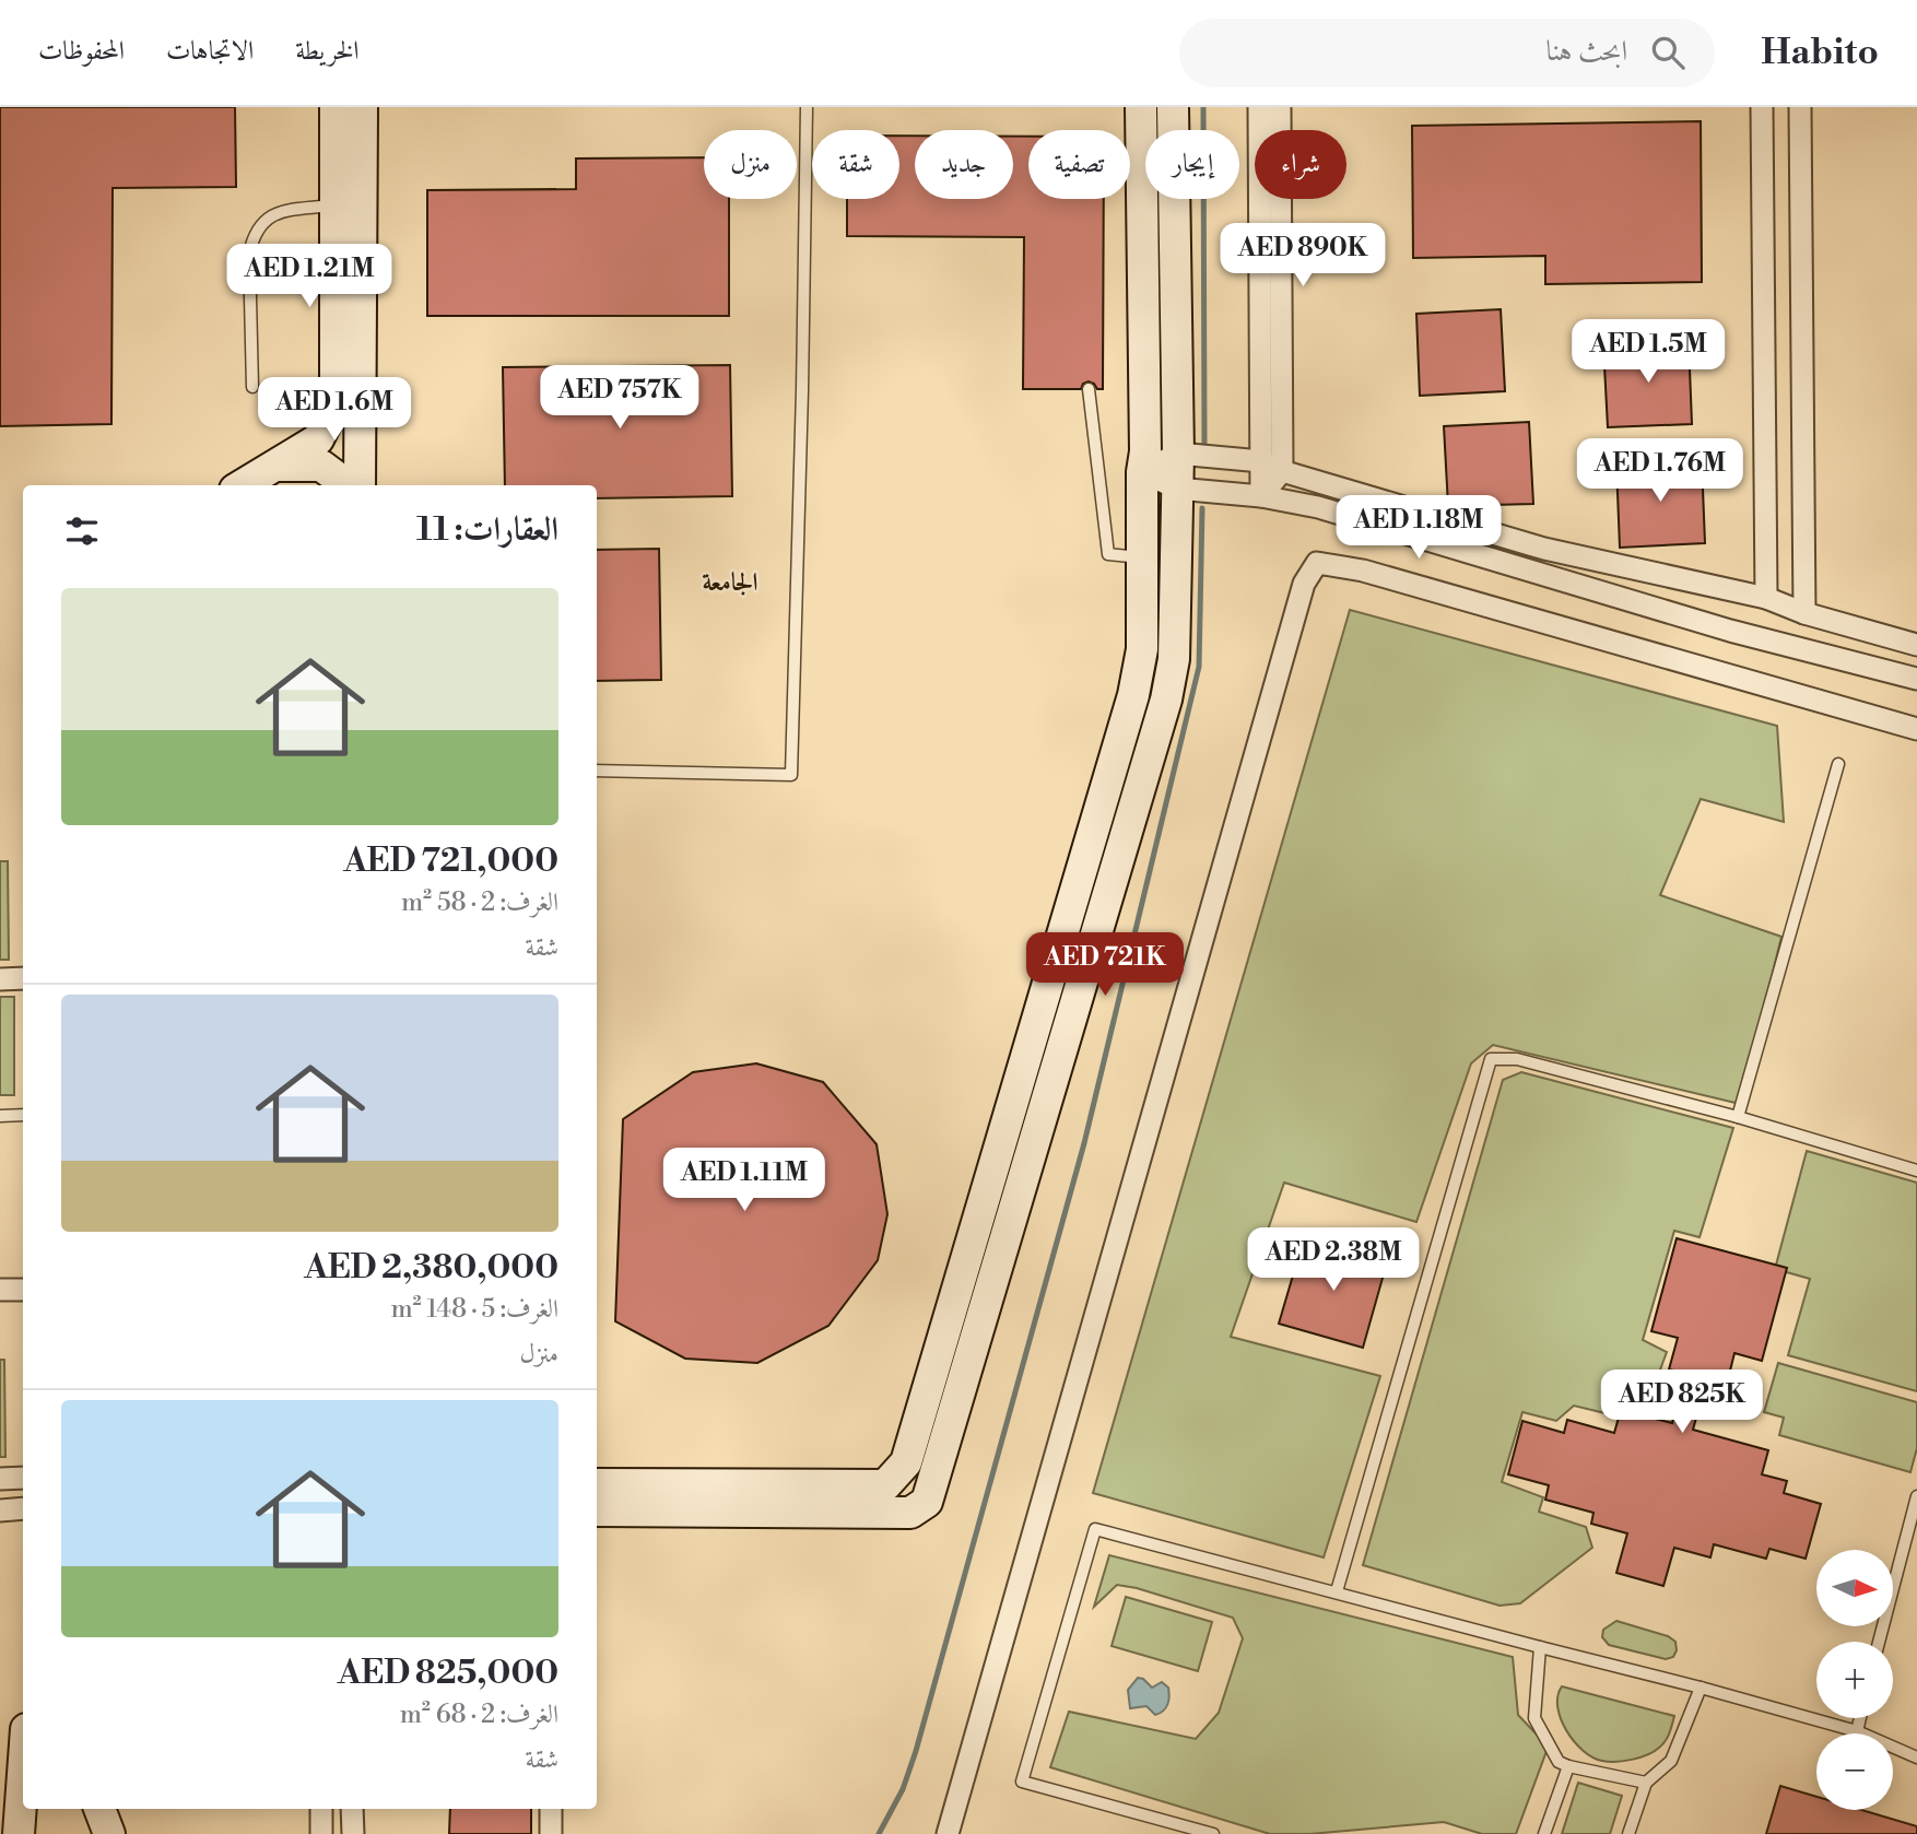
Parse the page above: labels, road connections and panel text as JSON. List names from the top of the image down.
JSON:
{
  "districts": ["الجامعة"],
  "north": "right",
  "page": {
    "header": "Habito",
    "search": "ابحث هنا",
    "nav": ["الخريطة", "الاتجاهات", "المحفوظات"],
    "chip": [
      "شراء",
      "إيجار",
      "تصفية",
      "جديد",
      "شقة",
      "منزل"
    ],
    "price": [
      "AED 890K",
      "AED 1.21M",
      "AED 1.5M",
      "AED 757K",
      "AED 1.6M",
      "AED 1.76M",
      "AED 1.18M",
      "AED 721K",
      "AED 1.11M",
      "AED 2.38M",
      "AED 825K"
    ],
    "heading": "العقارات: 11",
    "list": [
      {
        "name": "AED 721,000",
        "note": "الغرف: 2 · 58 m² · شقة"
      },
      {
        "name": "AED 2,380,000",
        "note": "الغرف: 5 · 148 m² · منزل"
      },
      {
        "name": "AED 825,000",
        "note": "الغرف: 2 · 68 m² · شقة"
      }
    ],
    "map_buttons": ["+", "−"]
  }
}
